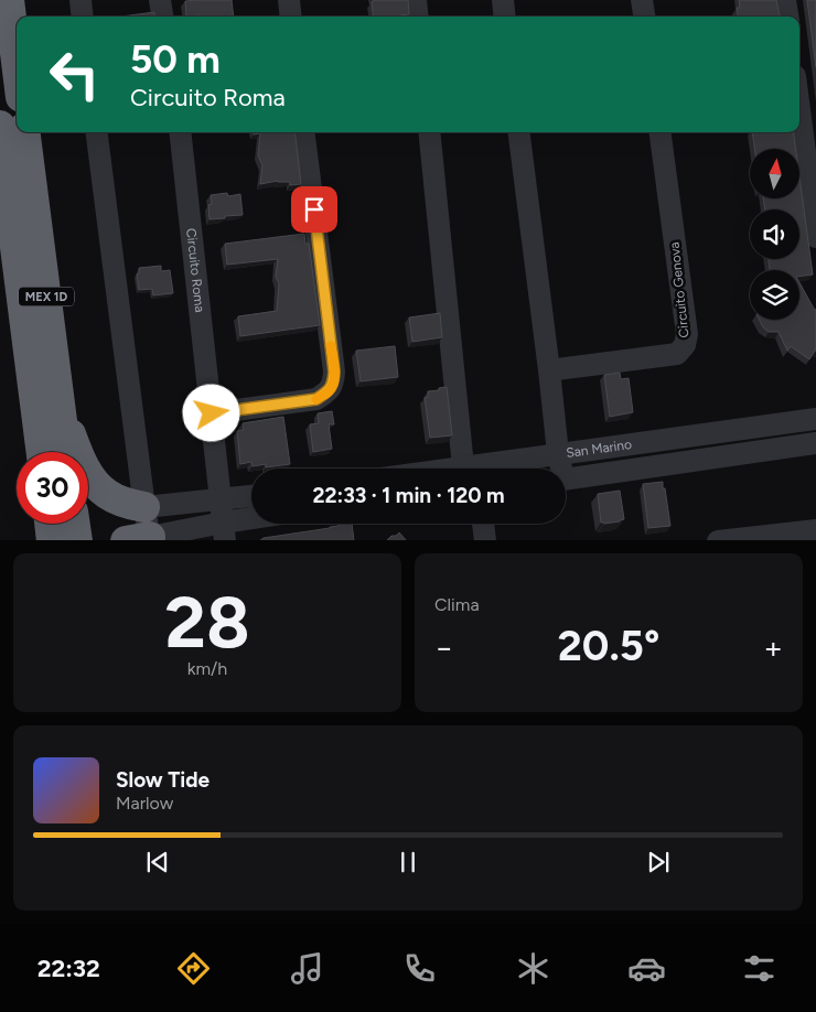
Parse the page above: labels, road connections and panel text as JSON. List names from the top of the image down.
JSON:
{
  "streets": {
    "highway": ["MEX 1D"],
    "street": ["Circuito Roma", "Circuito Genova", "San Marino"]
  },
  "north": "top",
  "page": {
    "turn": ["50 m", "Circuito Roma"],
    "limit": "30",
    "trip": "22:33 · 1 min · 120 m",
    "tile": [
      ["28", "km/h"],
      "Clima"
    ],
    "heat": ["−", "20.5°", "+"],
    "song": ["Slow Tide", "Marlow"],
    "tabs": "22:32"
  }
}
